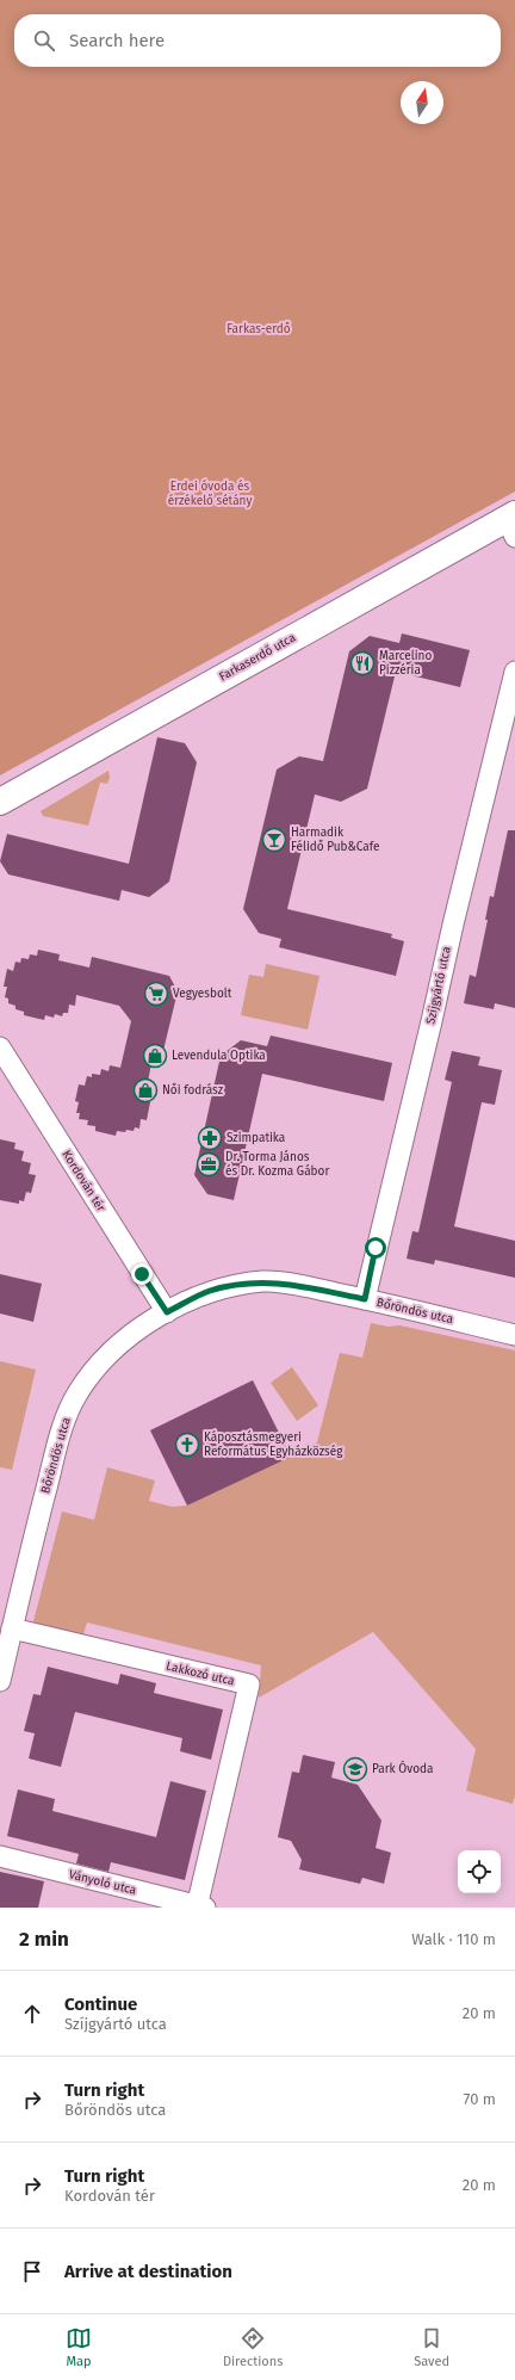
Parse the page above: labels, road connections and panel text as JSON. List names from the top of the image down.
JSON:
{
  "streets": {
    "street": [
      "Farkaserdő utca",
      "Szíjgyártó utca",
      "Kordován tér",
      "Bőröndös utca",
      "Lakkozó utca",
      "Ványoló utca"
    ]
  },
  "crossings": [
    ["Szíjgyártó utca", "Bőröndös utca"],
    ["Kordován tér", "Bőröndös utca"],
    ["Bőröndös utca", "Lakkozó utca"],
    ["Lakkozó utca", "Ványoló utca"]
  ],
  "parks": ["Farkas-erdő", "Erdei óvoda és érzékelő sétány"],
  "places": {
    "restaurant": ["Marcelino Pizzéria"],
    "bar": ["Harmadik Félidő Pub&Cafe"],
    "supermarket": ["Vegyesbolt"],
    "shop": ["Levendula Optika", "Női fodrász"],
    "pharmacy": ["Szimpatika"],
    "office": ["Dr. Torma János és Dr. Kozma Gábor"],
    "church": ["Káposztásmegyeri Református Egyházközség"],
    "school or university": ["Park Óvoda"]
  },
  "north": "top",
  "page": {
    "search": "Search here",
    "heading": ["2 min", "Walk · 110 m"],
    "list": [
      ["Continue", "Szíjgyártó utca", "20 m"],
      ["Turn right", "Bőröndös utca", "70 m"],
      ["Turn right", "Kordován tér", "20 m"],
      "Arrive at destination"
    ],
    "nav": ["Map", "Directions", "Saved"]
  }
}
